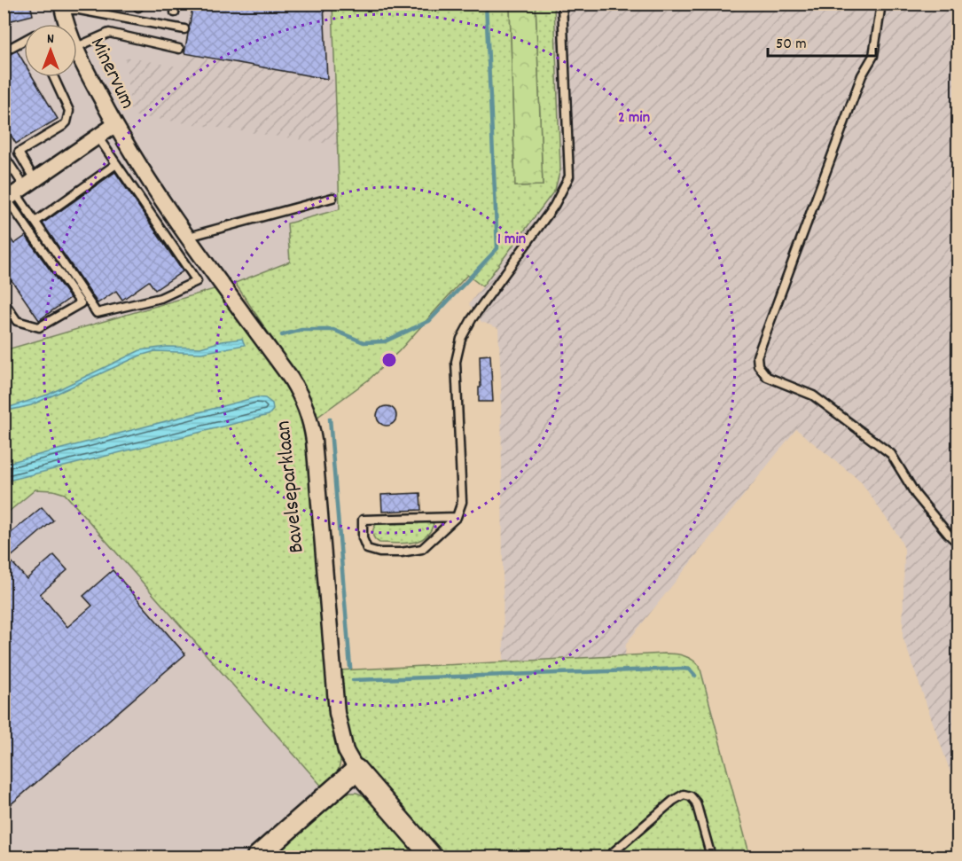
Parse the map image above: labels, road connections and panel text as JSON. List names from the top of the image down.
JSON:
{
  "streets": {
    "street": ["Minervum", "Bavelseparklaan"]
  },
  "crossings": [
    ["Minervum", "Bavelseparklaan"]
  ],
  "scale_bar": "50 m",
  "north": "top",
  "rings": ["2 min", "1 min"]
}
